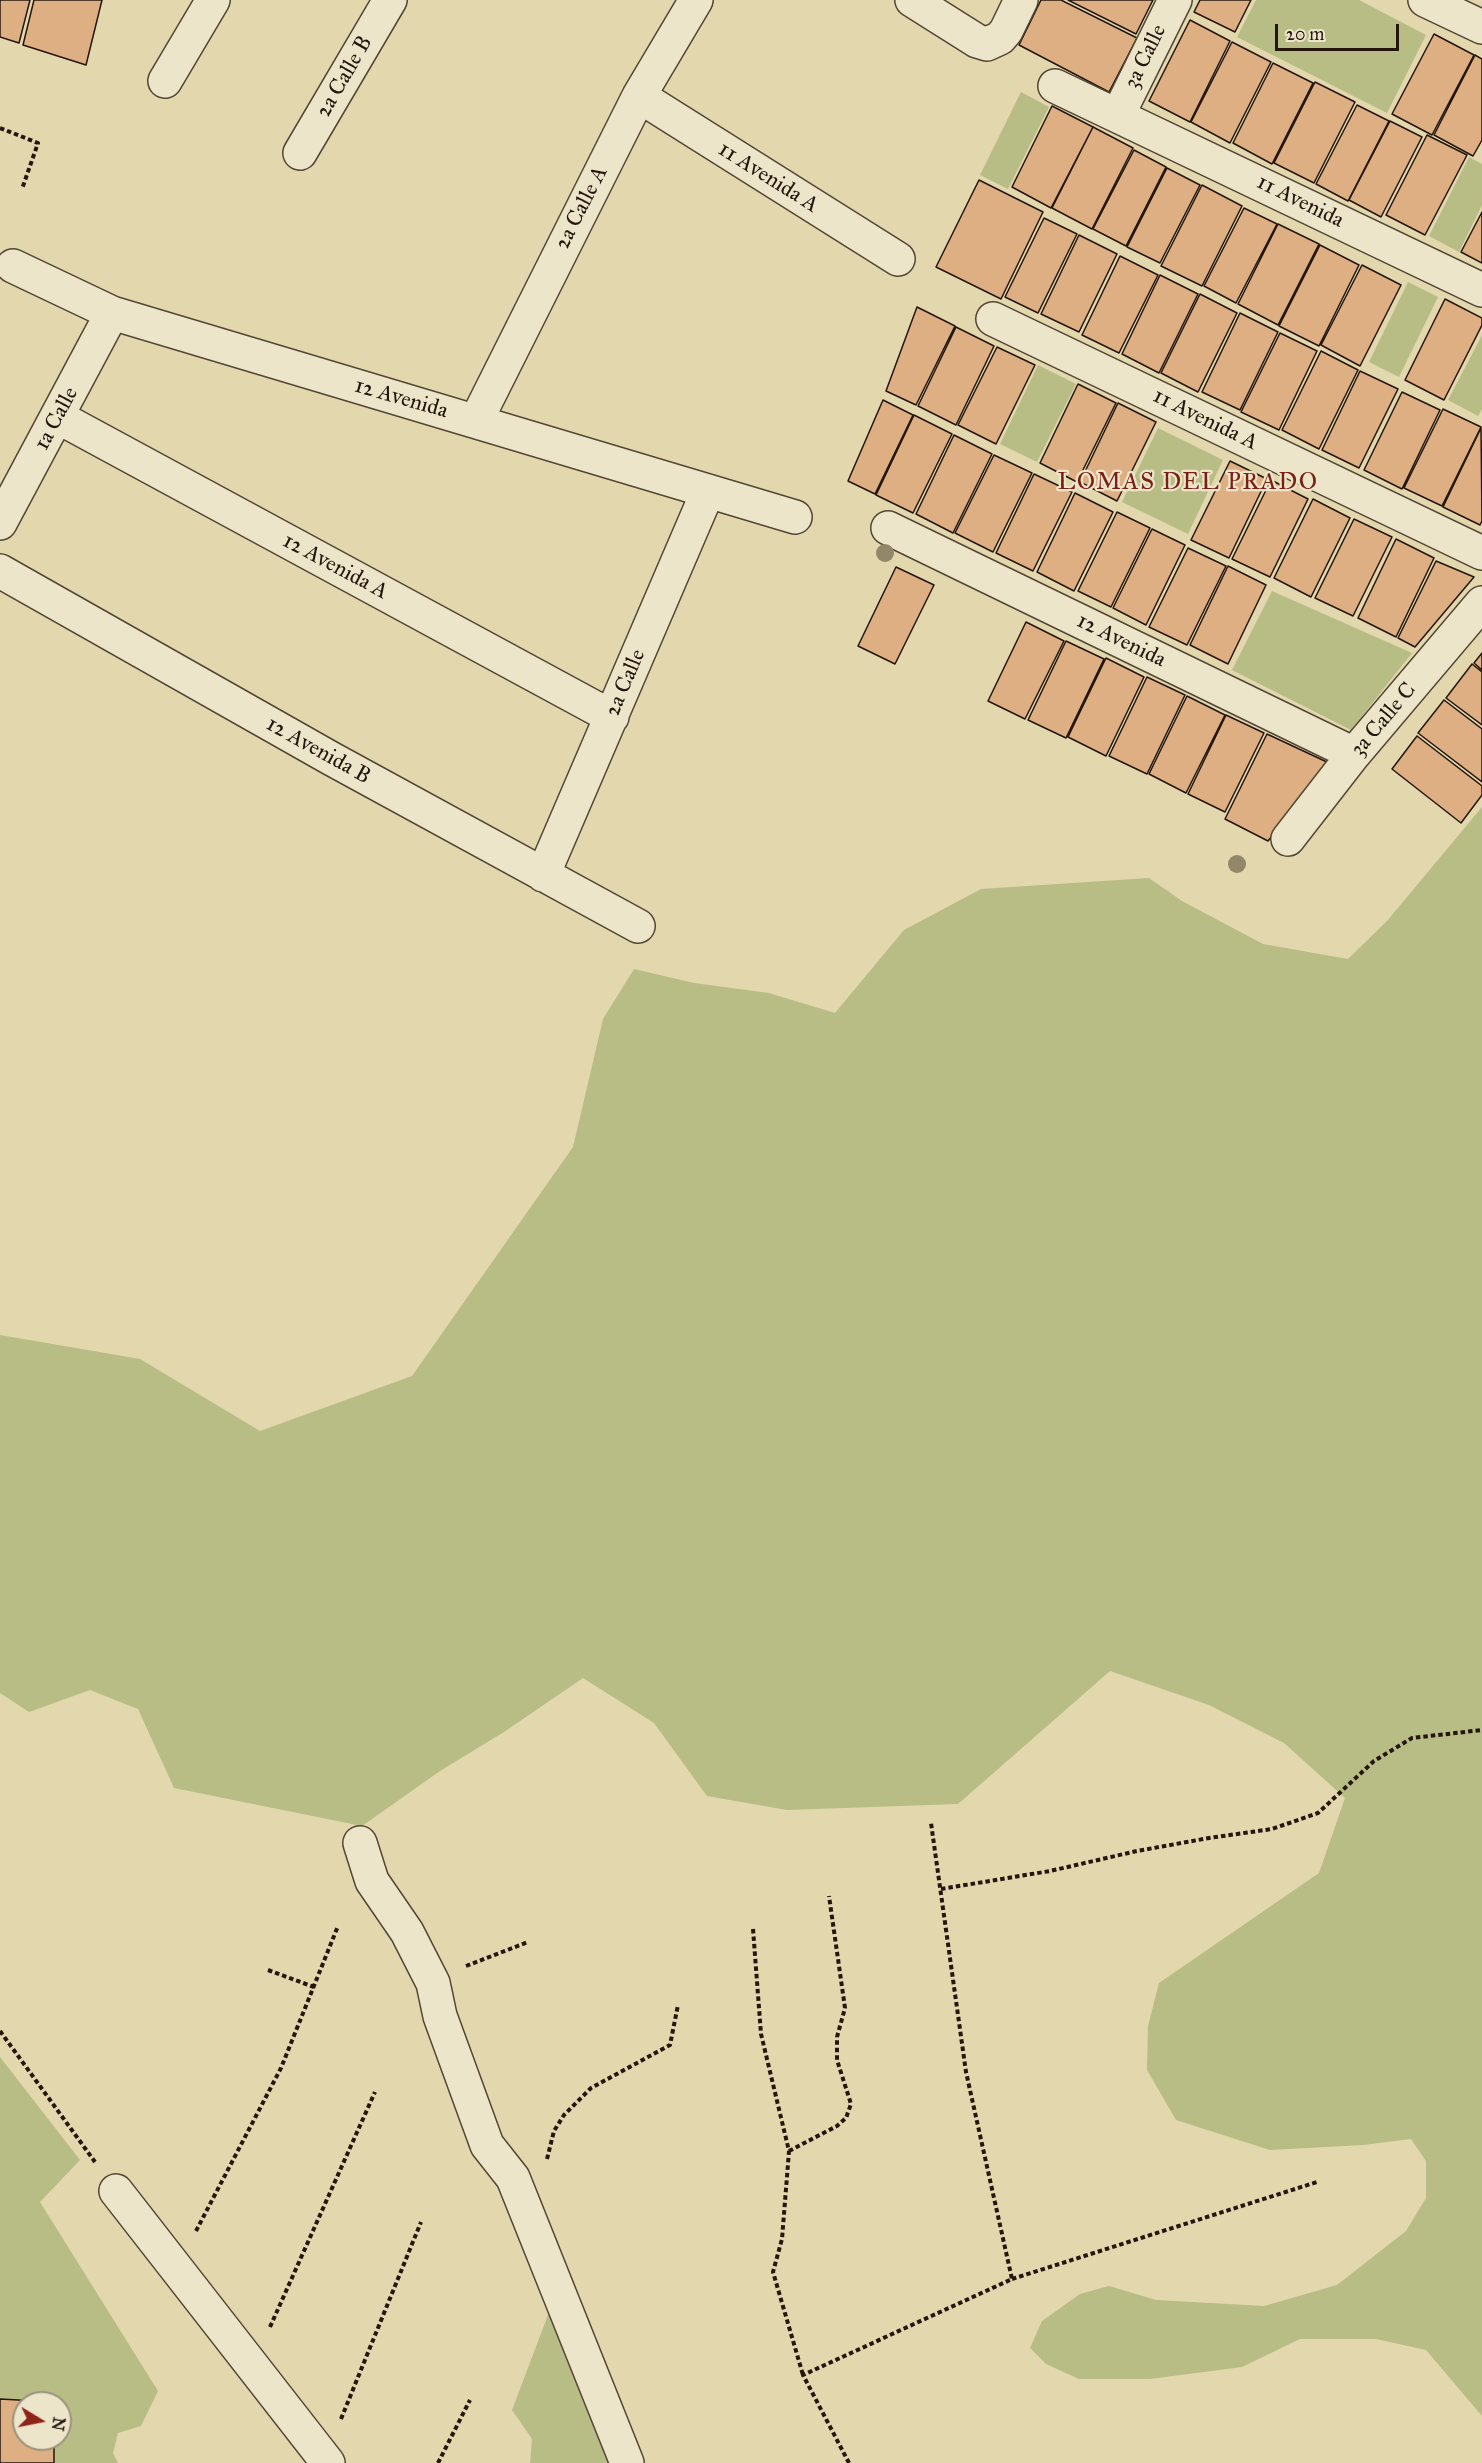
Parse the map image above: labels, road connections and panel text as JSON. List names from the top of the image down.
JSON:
{
  "streets": {
    "street": [
      "3a Calle",
      "2a Calle B",
      "11 Avenida A",
      "11 Avenida",
      "2a Calle A",
      "12 Avenida",
      "1a Calle",
      "12 Avenida A",
      "2a Calle",
      "3a Calle C",
      "12 Avenida B"
    ]
  },
  "crossings": [
    ["3a Calle", "11 Avenida"],
    ["11 Avenida A", "2a Calle A"],
    ["2a Calle A", "12 Avenida"],
    ["12 Avenida", "1a Calle"],
    ["12 Avenida", "2a Calle"],
    ["12 Avenida", "3a Calle C"],
    ["1a Calle", "12 Avenida A"],
    ["12 Avenida A", "2a Calle"],
    ["2a Calle", "12 Avenida B"]
  ],
  "districts": ["LOMAS DEL PRADO"],
  "scale_bar": "20 m",
  "north": "right"
}
